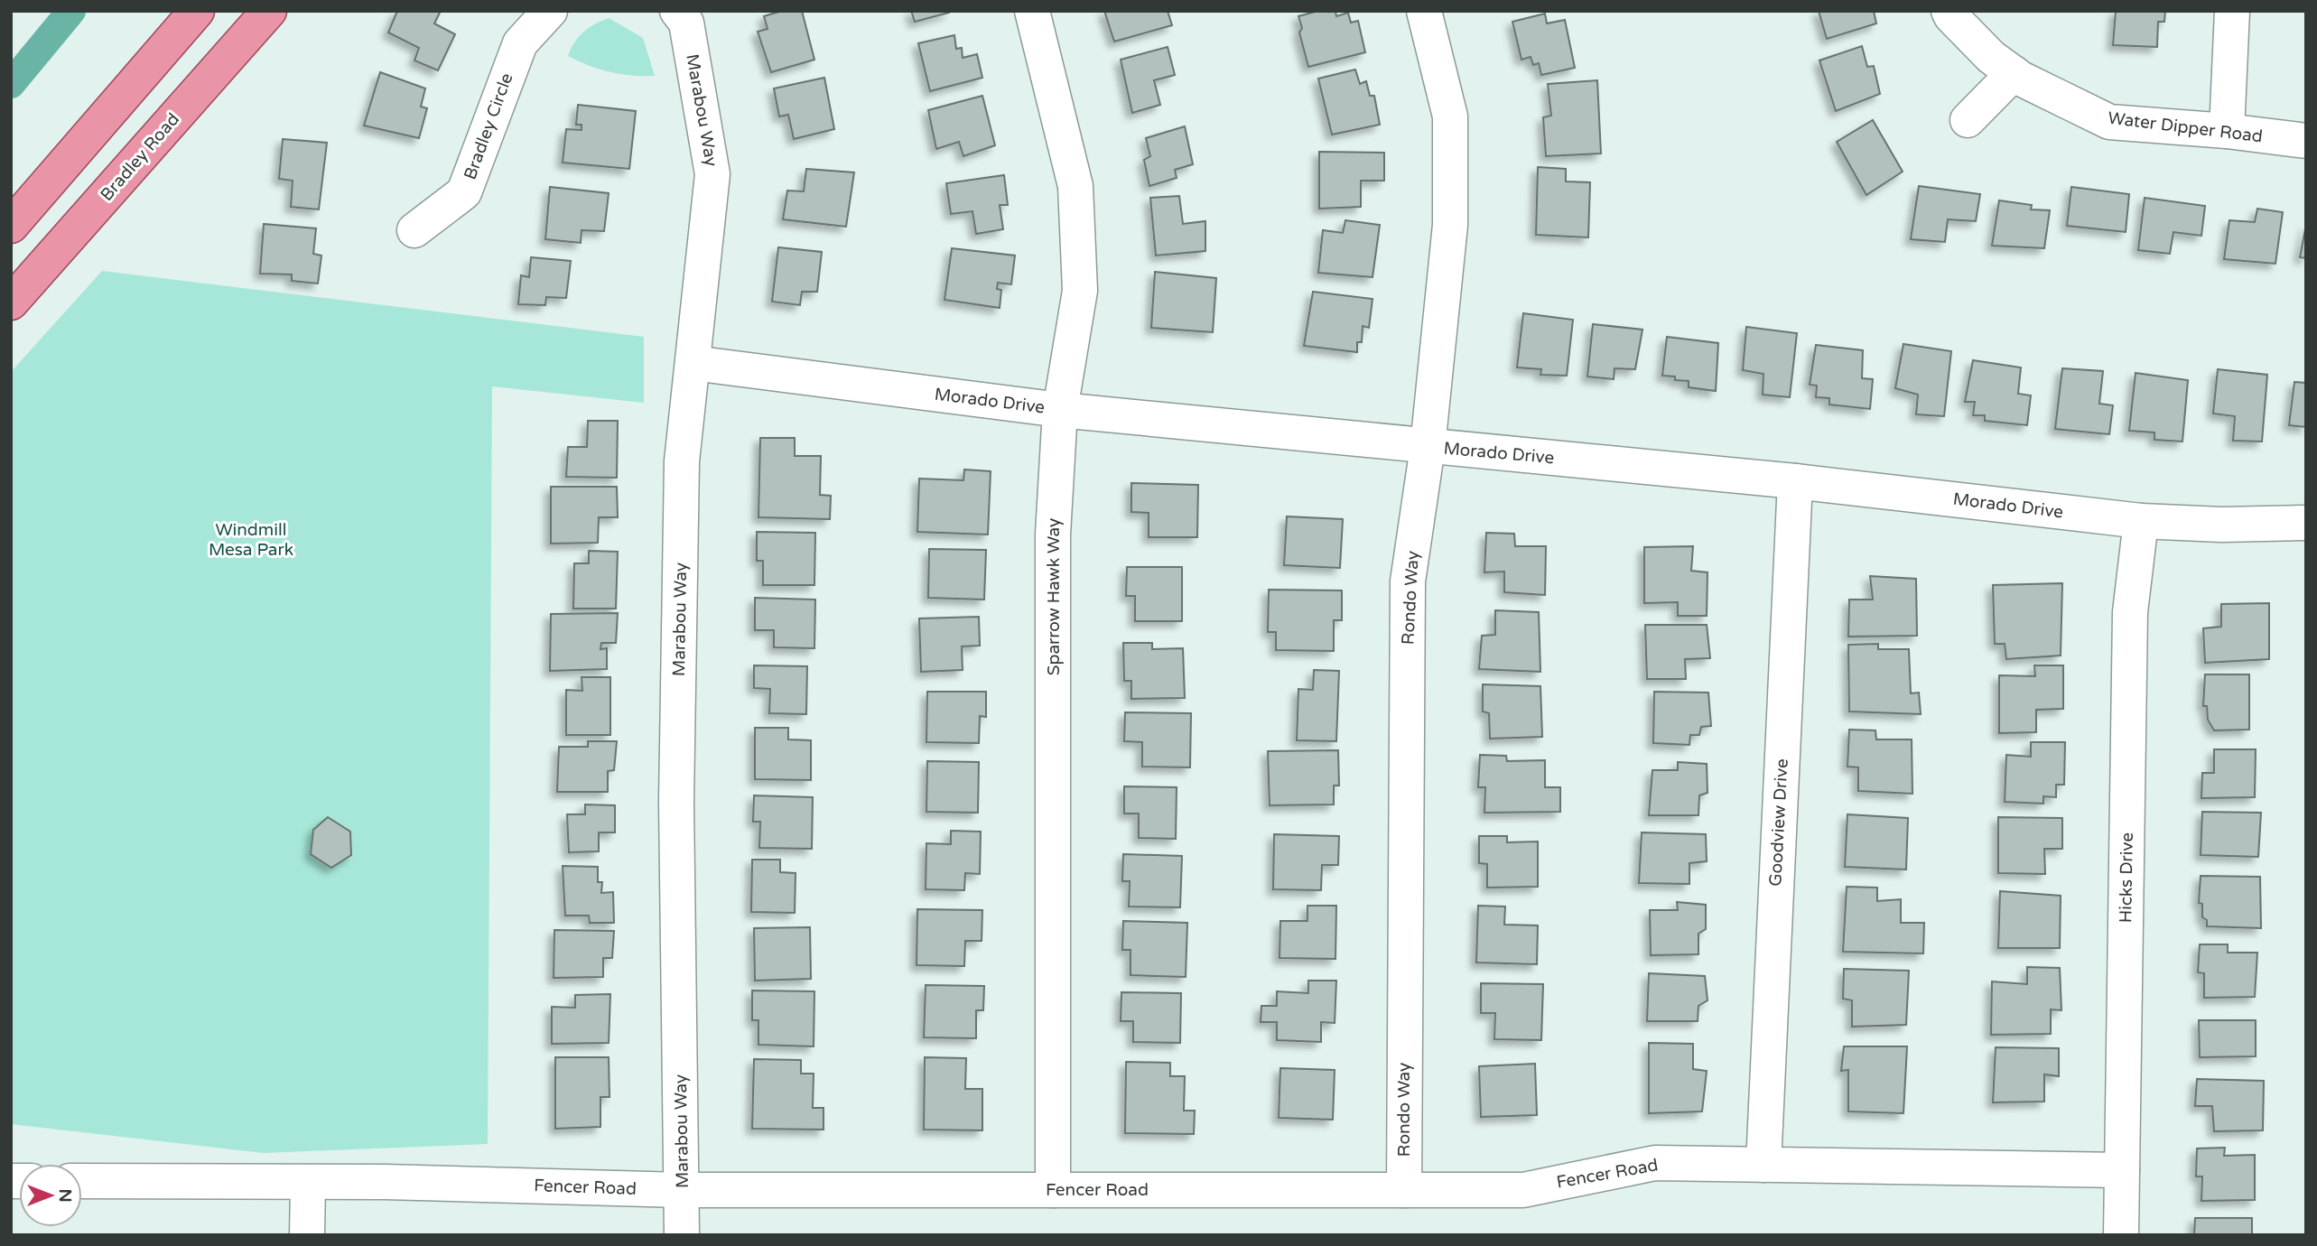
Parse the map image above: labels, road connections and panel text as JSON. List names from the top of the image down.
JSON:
{
  "streets": {
    "main road": ["Bradley Road"],
    "street": [
      "Marabou Way",
      "Bradley Circle",
      "Water Dipper Road",
      "Morado Drive",
      "Sparrow Hawk Way",
      "Rondo Way",
      "Goodview Drive",
      "Hicks Drive",
      "Fencer Road"
    ]
  },
  "crossings": [
    ["Marabou Way", "Morado Drive"],
    ["Marabou Way", "Fencer Road"],
    ["Morado Drive", "Sparrow Hawk Way"],
    ["Morado Drive", "Rondo Way"],
    ["Morado Drive", "Goodview Drive"],
    ["Morado Drive", "Hicks Drive"],
    ["Sparrow Hawk Way", "Fencer Road"],
    ["Rondo Way", "Fencer Road"],
    ["Goodview Drive", "Fencer Road"],
    ["Hicks Drive", "Fencer Road"]
  ],
  "parks": ["Windmill Mesa Park"],
  "north": "right"
}
